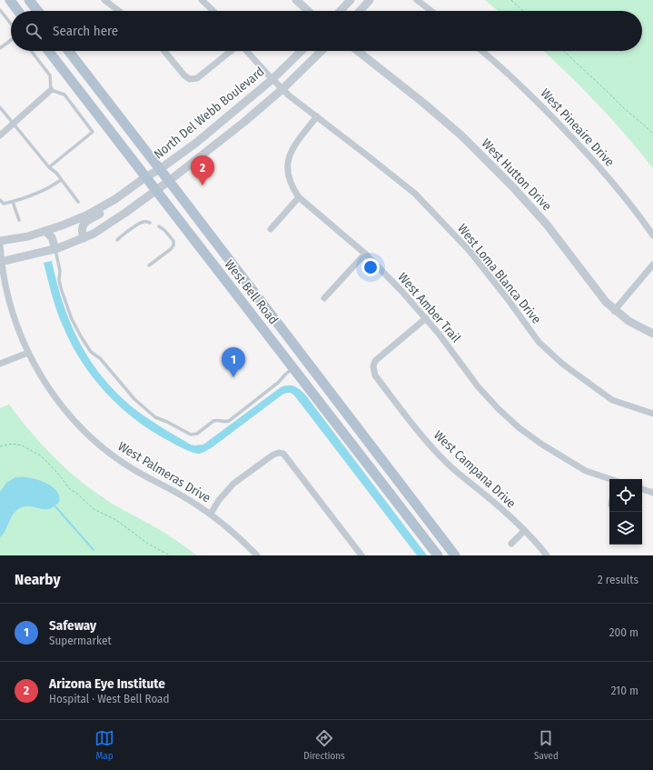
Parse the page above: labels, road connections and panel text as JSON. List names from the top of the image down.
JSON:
{
  "streets": {
    "main road": ["West Bell Road"],
    "street": [
      "North Del Webb Boulevard",
      "West Pineaire Drive",
      "West Hutton Drive",
      "West Loma Blanca Drive",
      "West Amber Trail",
      "West Campana Drive",
      "West Palmeras Drive"
    ]
  },
  "crossings": [
    ["North Del Webb Boulevard", "West Loma Blanca Drive"],
    ["North Del Webb Boulevard", "West Bell Road"],
    ["West Loma Blanca Drive", "West Amber Trail"],
    ["West Amber Trail", "West Campana Drive"]
  ],
  "page": {
    "search": "Search here",
    "pins": ["2", "1"],
    "heading": ["Nearby", "2 results"],
    "list": [
      {
        "mark": "1",
        "name": "Safeway",
        "note": "Supermarket",
        "value": "200 m"
      },
      {
        "mark": "2",
        "name": "Arizona Eye Institute",
        "note": "Hospital · West Bell Road",
        "value": "210 m"
      }
    ],
    "nav": ["Map", "Directions", "Saved"]
  }
}
